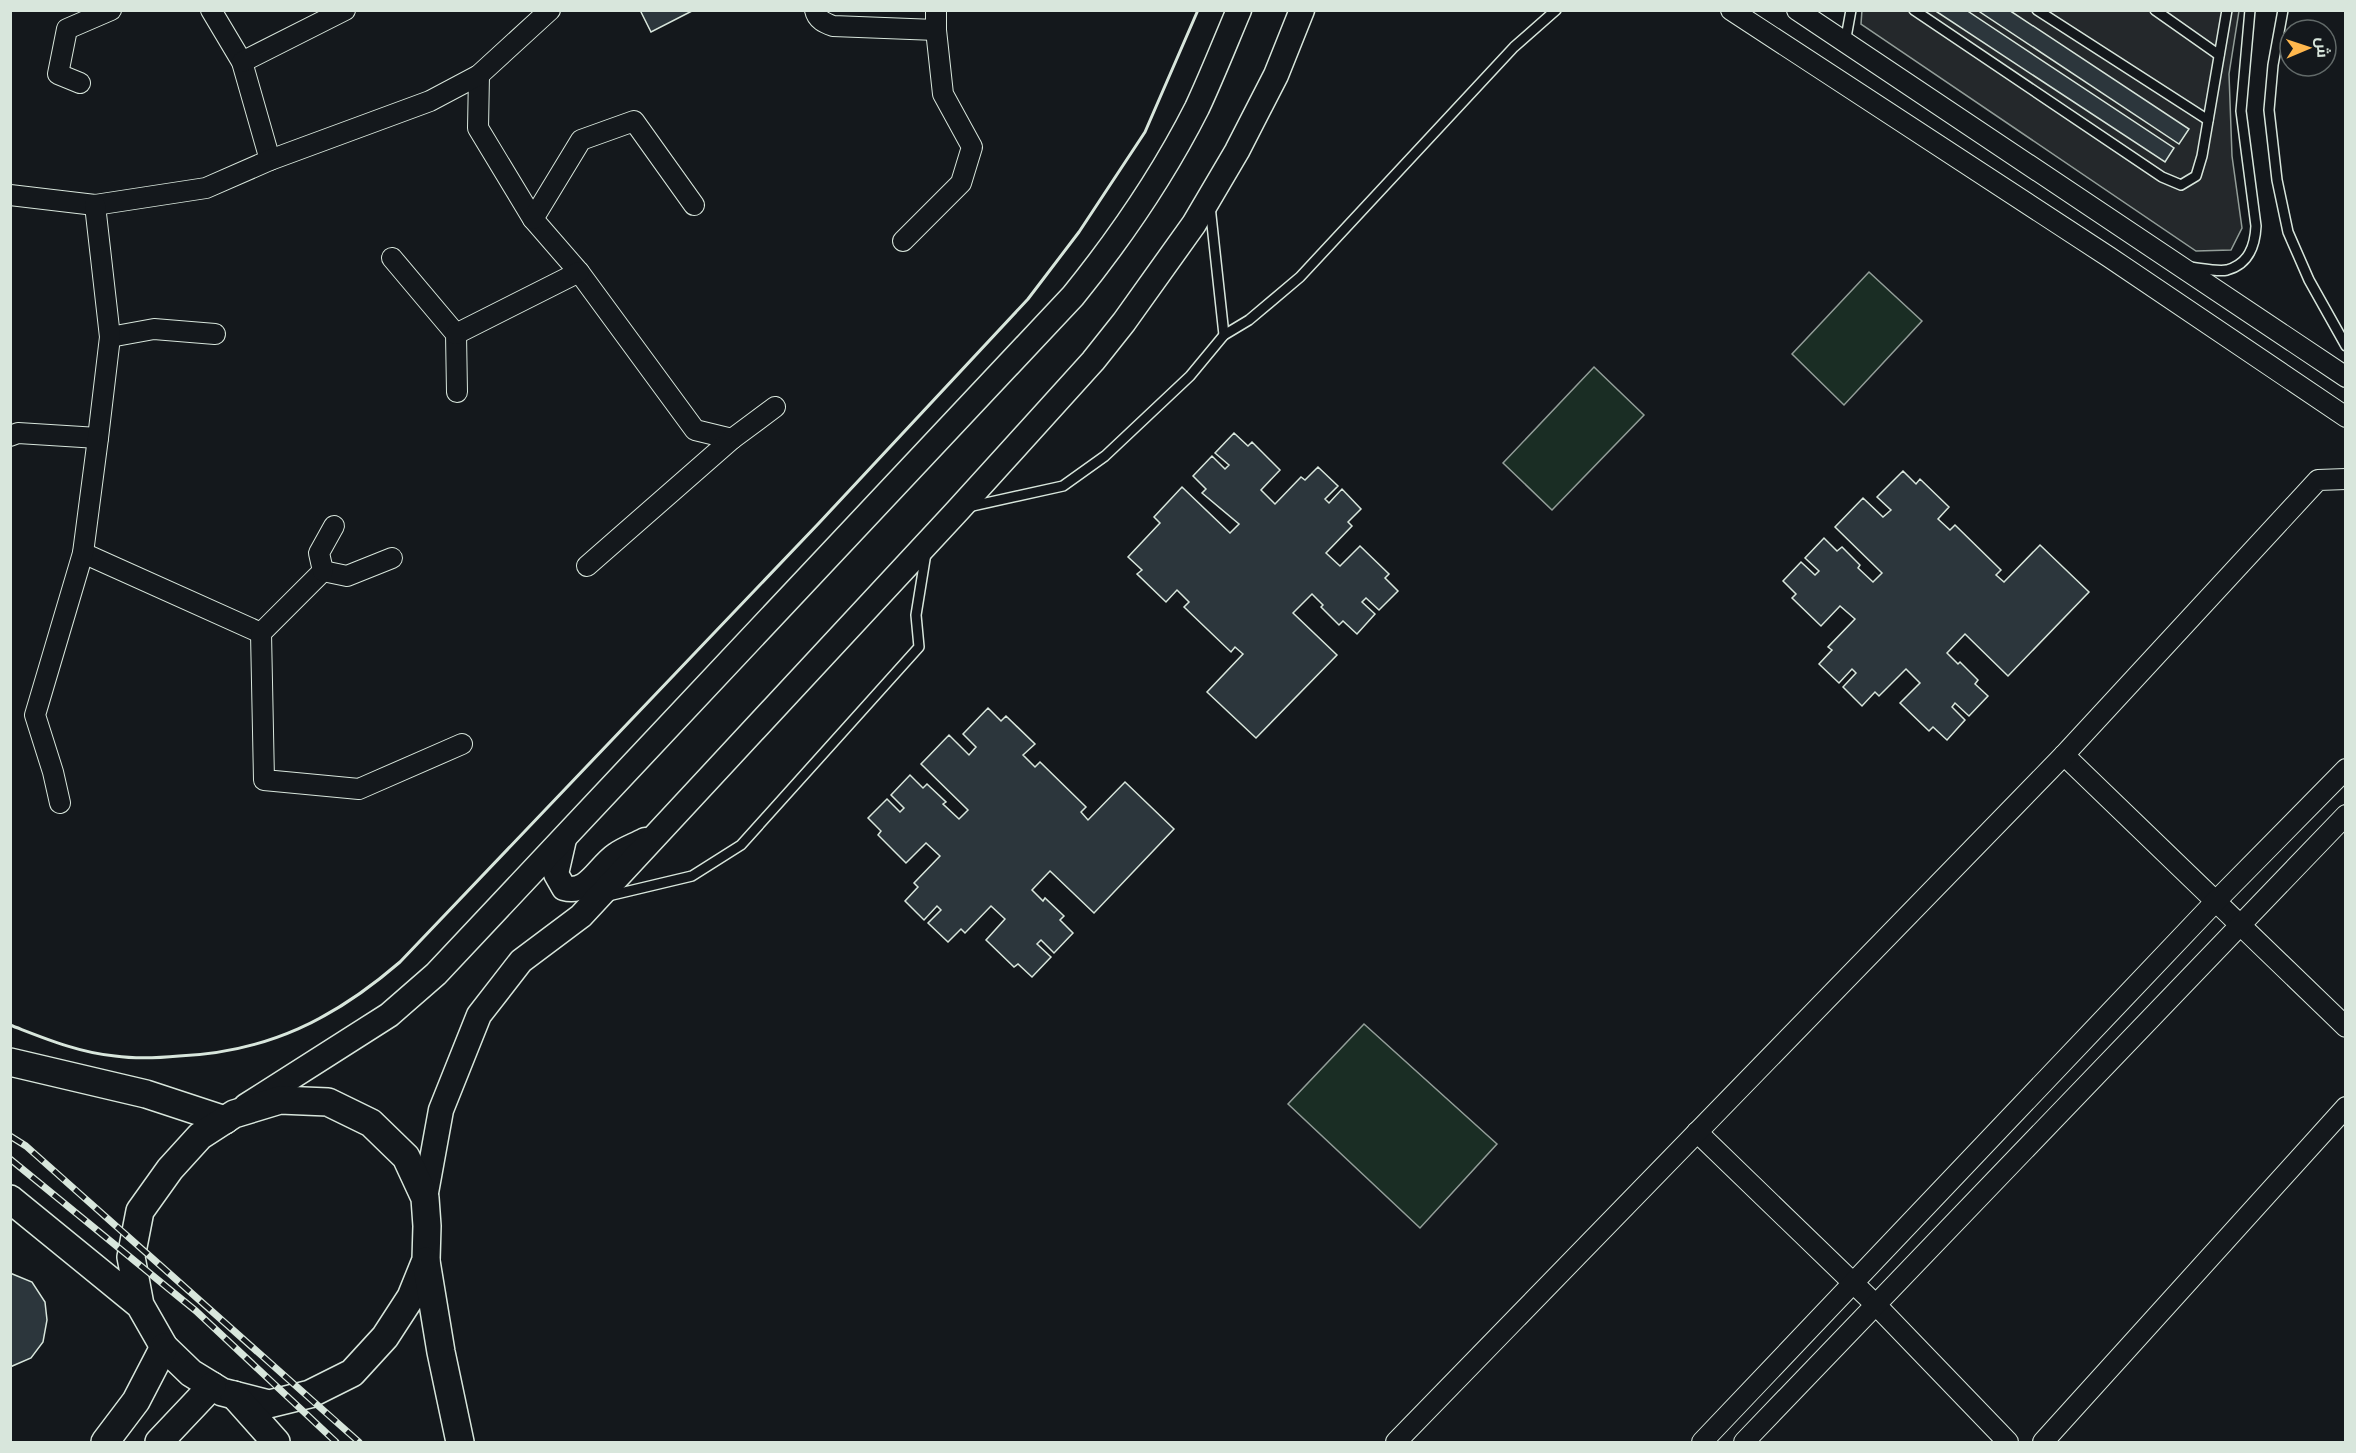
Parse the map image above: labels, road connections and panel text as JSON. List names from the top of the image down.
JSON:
{
  "north": "right"
}
